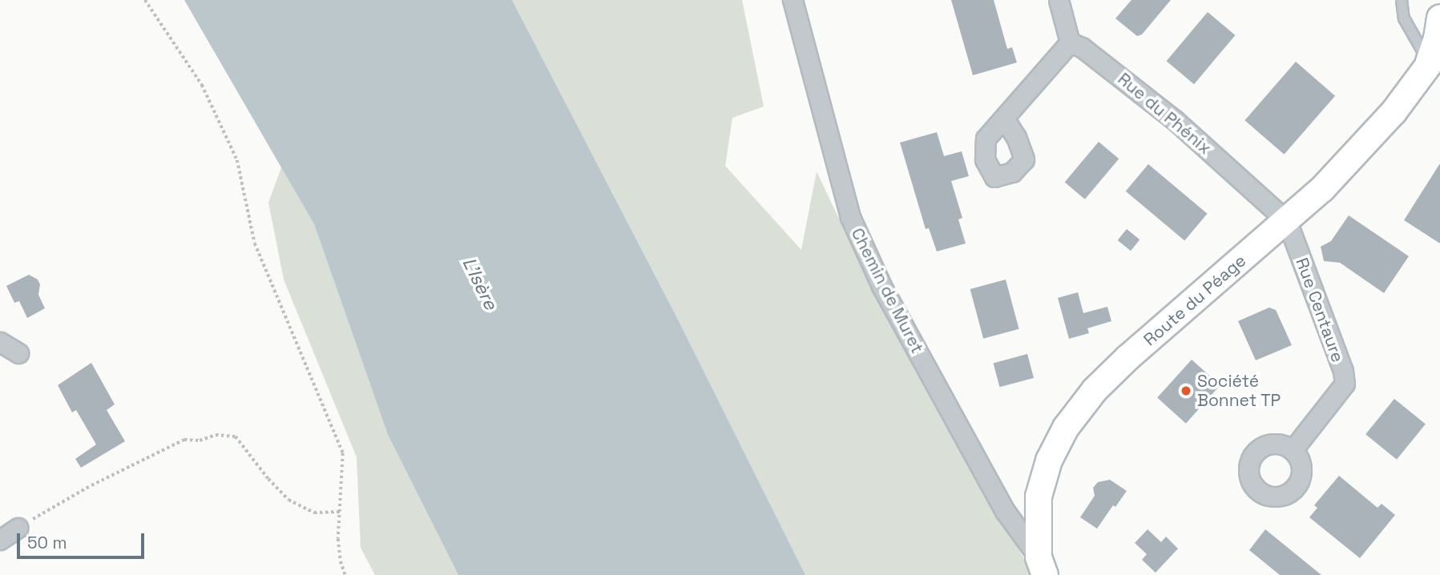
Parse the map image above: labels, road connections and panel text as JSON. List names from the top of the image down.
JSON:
{
  "streets": {
    "street": [
      "Rue du Phénix",
      "Chemin de Muret",
      "Route du Péage",
      "Rue Centaure"
    ]
  },
  "crossings": [
    ["Rue du Phénix", "Route du Péage"],
    ["Rue du Phénix", "Rue Centaure"],
    ["Chemin de Muret", "Route du Péage"],
    ["Route du Péage", "Rue Centaure"]
  ],
  "water": ["L'Isère"],
  "places": ["Société Bonnet TP"],
  "scale_bar": "50 m"
}
